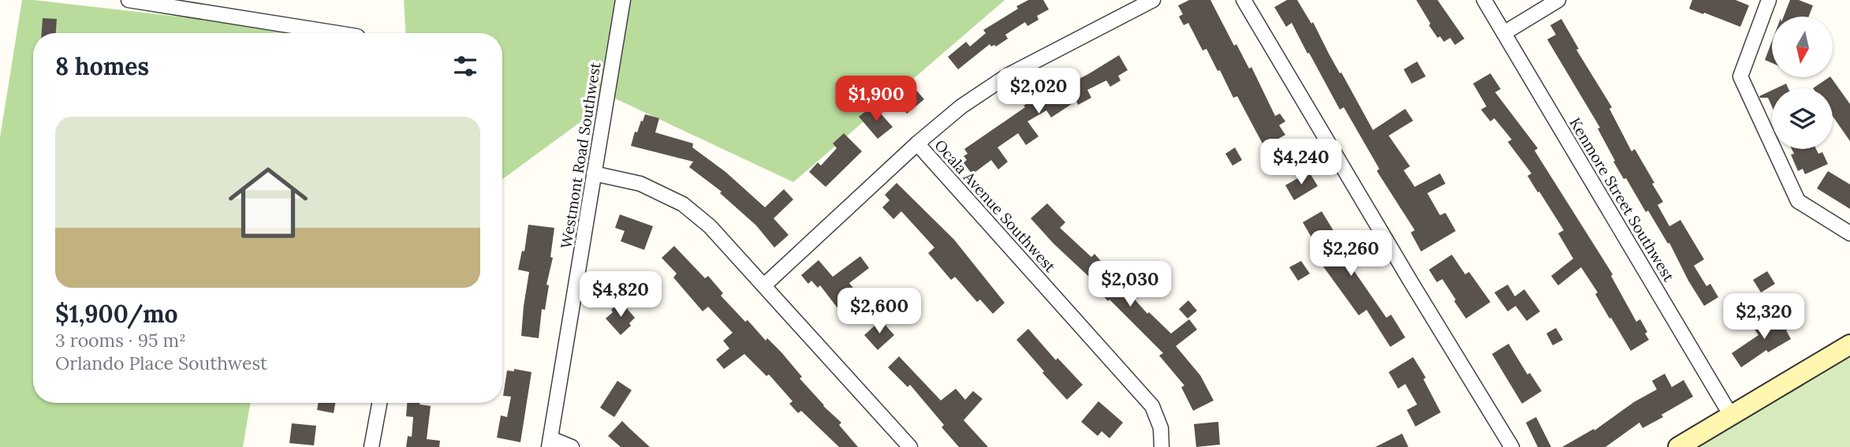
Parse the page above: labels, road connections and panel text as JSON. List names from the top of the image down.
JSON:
{
  "streets": {
    "street": ["Westmont Road Southwest", "Kenmore Street Southwest", "Ocala Avenue Southwest"]
  },
  "north": "bottom",
  "page": {
    "heading": "8 homes",
    "price": [
      "$2,020",
      "$1,900",
      "$4,240",
      "$2,260",
      "$2,030",
      "$4,820",
      "$2,600",
      "$2,320"
    ],
    "list": [
      {
        "name": "$1,900/mo",
        "note": "3 rooms · 95 m² · Orlando Place Southwest"
      }
    ]
  }
}
